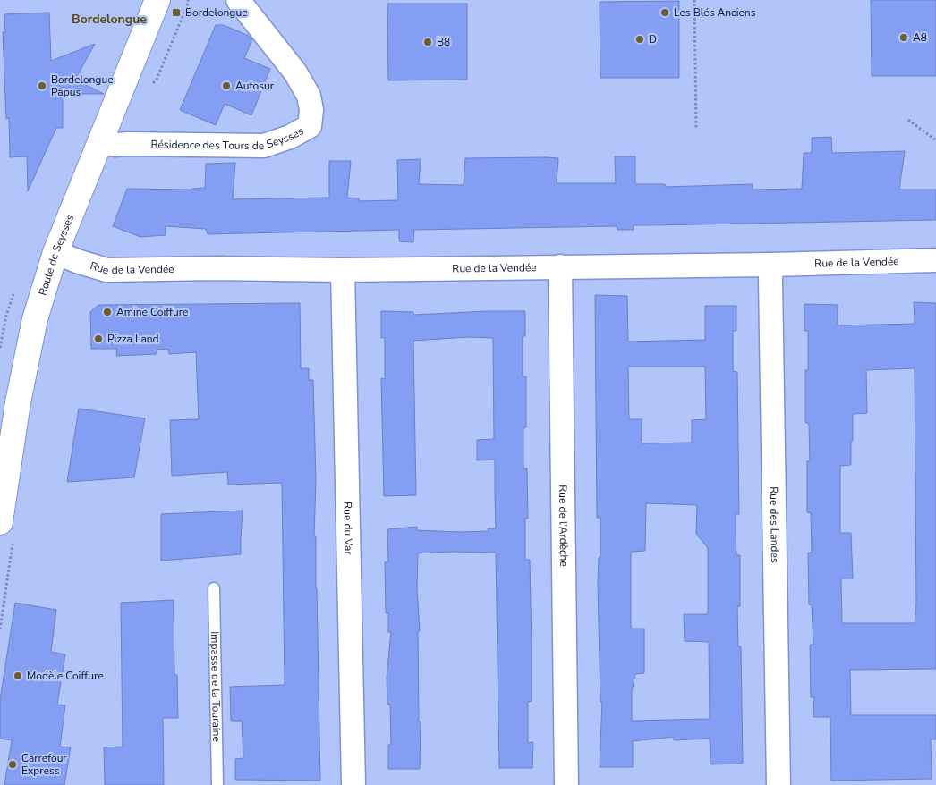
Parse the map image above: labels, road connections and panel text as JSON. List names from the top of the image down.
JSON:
{
  "streets": {
    "main road": ["Route de Seysses"],
    "street": [
      "Résidence des Tours de Seysses",
      "Rue de la Vendée",
      "Rue des Landes",
      "Rue de l'Ardèche",
      "Rue du Var"
    ],
    "lane": ["Impasse de la Touraine"]
  },
  "crossings": [
    ["Résidence des Tours de Seysses", "Route de Seysses"],
    ["Route de Seysses", "Rue de la Vendée"],
    ["Rue de la Vendée", "Rue des Landes"],
    ["Rue de la Vendée", "Rue de l'Ardèche"],
    ["Rue de la Vendée", "Rue du Var"]
  ],
  "districts": ["Bordelongue"],
  "places": {
    "transit": ["Bordelongue"],
    "other": [
      "Les Blés Anciens",
      "A8",
      "D",
      "B8",
      "Bordelongue Papus",
      "Autosur",
      "Amine Coiffure",
      "Pizza Land",
      "Modèle Coiffure",
      "Carrefour Express"
    ]
  }
}
